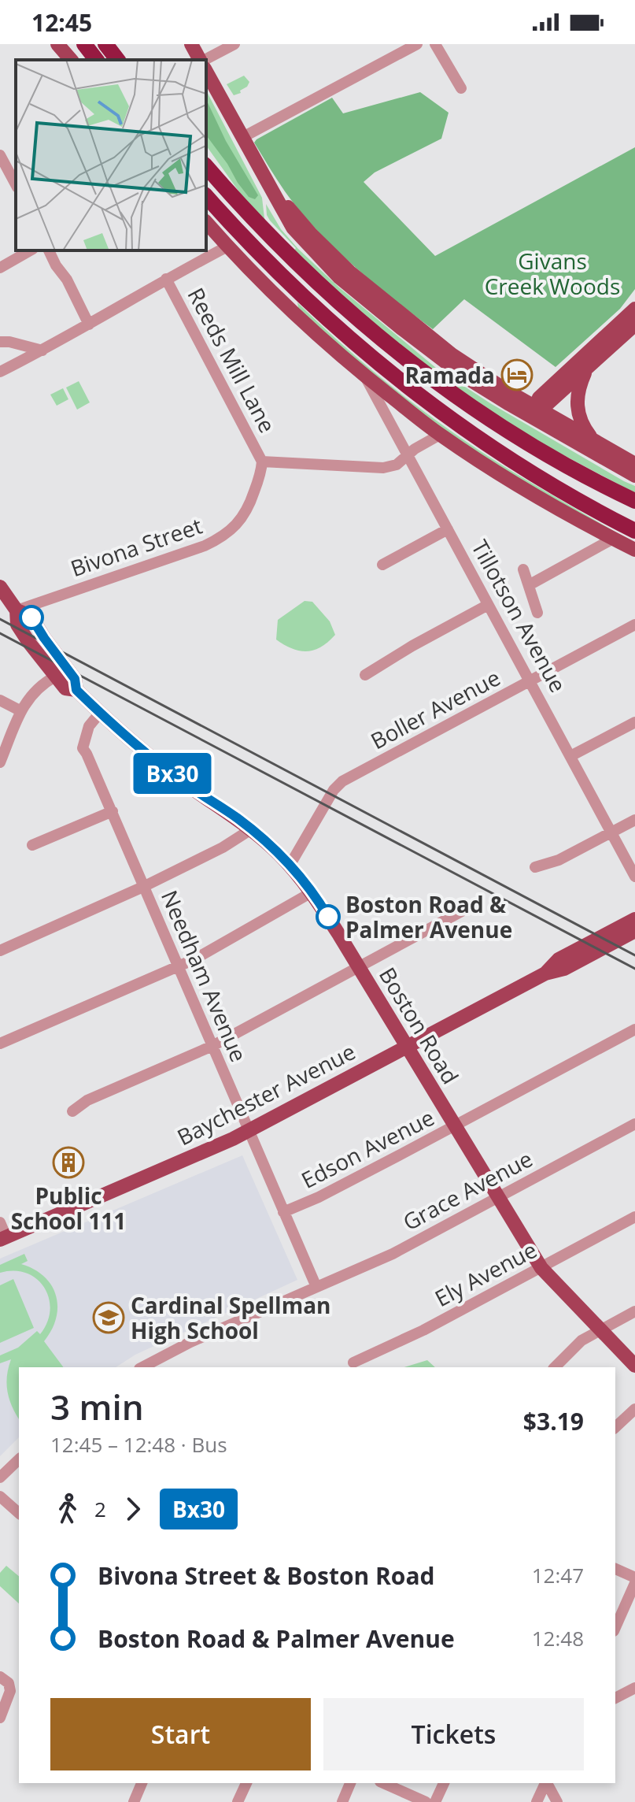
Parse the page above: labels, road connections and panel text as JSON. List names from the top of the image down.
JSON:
{
  "streets": {
    "main road": ["Boston Road", "Baychester Avenue"],
    "street": [
      "Reeds Mill Lane",
      "Bivona Street",
      "Tillotson Avenue",
      "Boller Avenue",
      "Needham Avenue",
      "Edson Avenue",
      "Grace Avenue",
      "Ely Avenue"
    ]
  },
  "crossings": [
    ["Reeds Mill Lane", "Bivona Street"],
    ["Reeds Mill Lane", "Tillotson Avenue"],
    ["Bivona Street", "Boston Road"],
    ["Tillotson Avenue", "Boller Avenue"],
    ["Boller Avenue", "Boston Road"],
    ["Needham Avenue", "Boston Road"],
    ["Needham Avenue", "Baychester Avenue"],
    ["Needham Avenue", "Edson Avenue"],
    ["Needham Avenue", "Grace Avenue"],
    ["Boston Road", "Baychester Avenue"],
    ["Boston Road", "Edson Avenue"],
    ["Boston Road", "Grace Avenue"],
    ["Boston Road", "Ely Avenue"]
  ],
  "parks": ["Givans Creek Woods"],
  "places": {
    "hotel": ["Ramada"],
    "other": ["Boston Road & Palmer Avenue"],
    "building": ["Public School 111"],
    "school or university": ["Cardinal Spellman High School"]
  },
  "lines": ["bus line Bx30"],
  "page": {
    "status": "12:45",
    "on_map": "Bx30",
    "heading": ["3 min", "12:45 – 12:48 · Bus", "$3.19"],
    "legs": ["2", "Bx30"],
    "list": [
      {
        "name": "Bivona Street & Boston Road",
        "value": "12:47"
      },
      {
        "name": "Boston Road & Palmer Avenue",
        "value": "12:48"
      }
    ],
    "buttons": ["Start", "Tickets"]
  }
}
